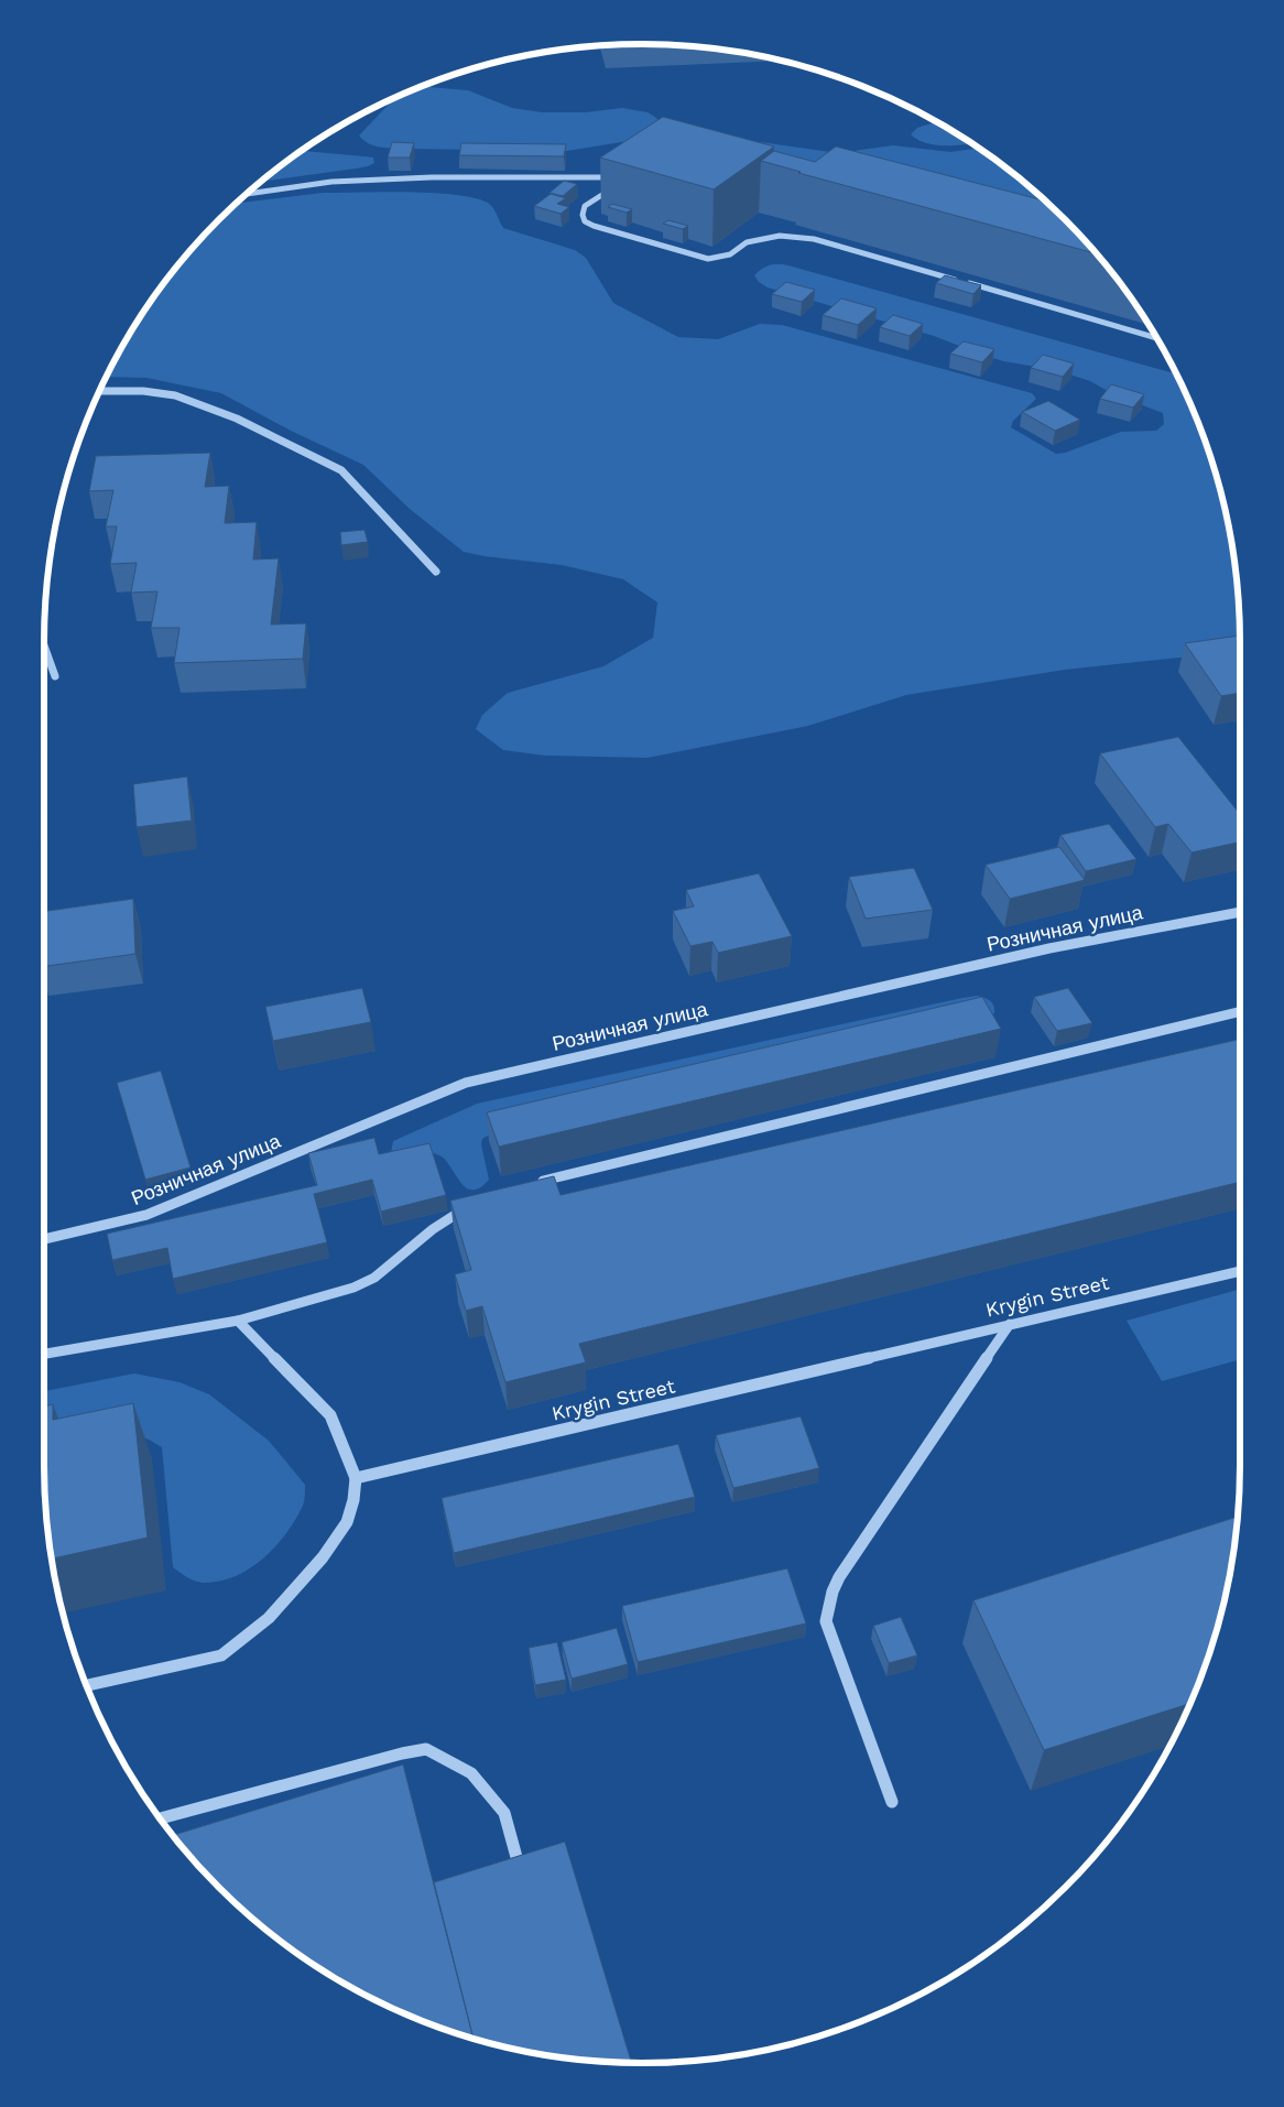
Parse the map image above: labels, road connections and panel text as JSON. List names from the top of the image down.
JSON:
{
  "streets": {
    "street": ["Розничная улица", "Krygin Street"]
  }
}
